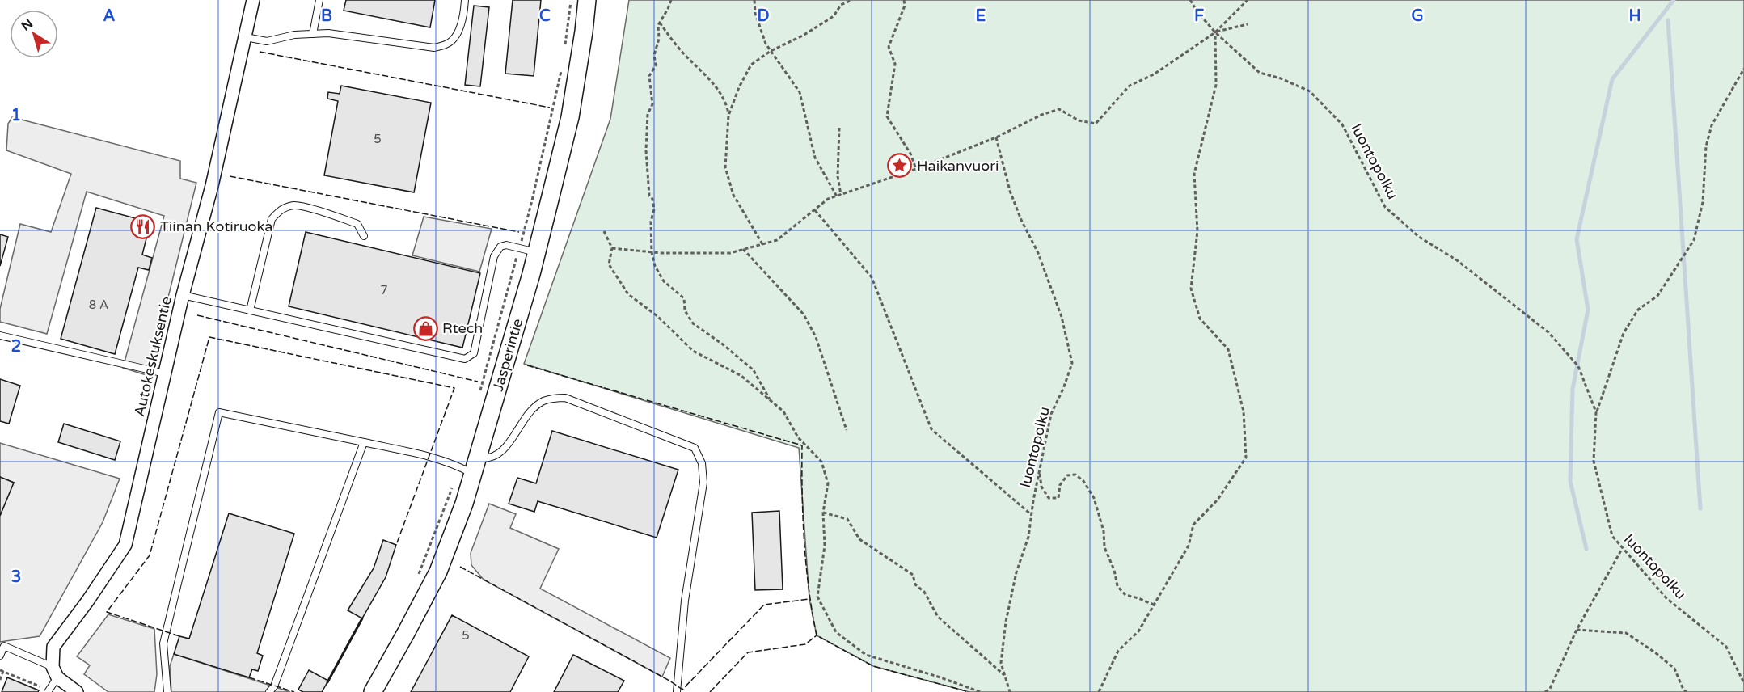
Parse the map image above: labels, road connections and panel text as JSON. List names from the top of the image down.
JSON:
{
  "streets": {
    "main road": ["Jasperintie"],
    "street": ["Autokeskuksentie"],
    "path": ["luontopolku"]
  },
  "places": {
    "place": ["Haikanvuori"],
    "restaurant": ["Tiinan Kotiruoka"],
    "shop": ["Rtech"]
  },
  "house_numbers": [
    "5",
    "7",
    "8 A",
    "5"
  ],
  "north": "top left",
  "grid": {
    "columns": [
      "A",
      "B",
      "C",
      "D",
      "E",
      "F",
      "G",
      "H"
    ],
    "rows": ["1", "2", "3"]
  }
}
